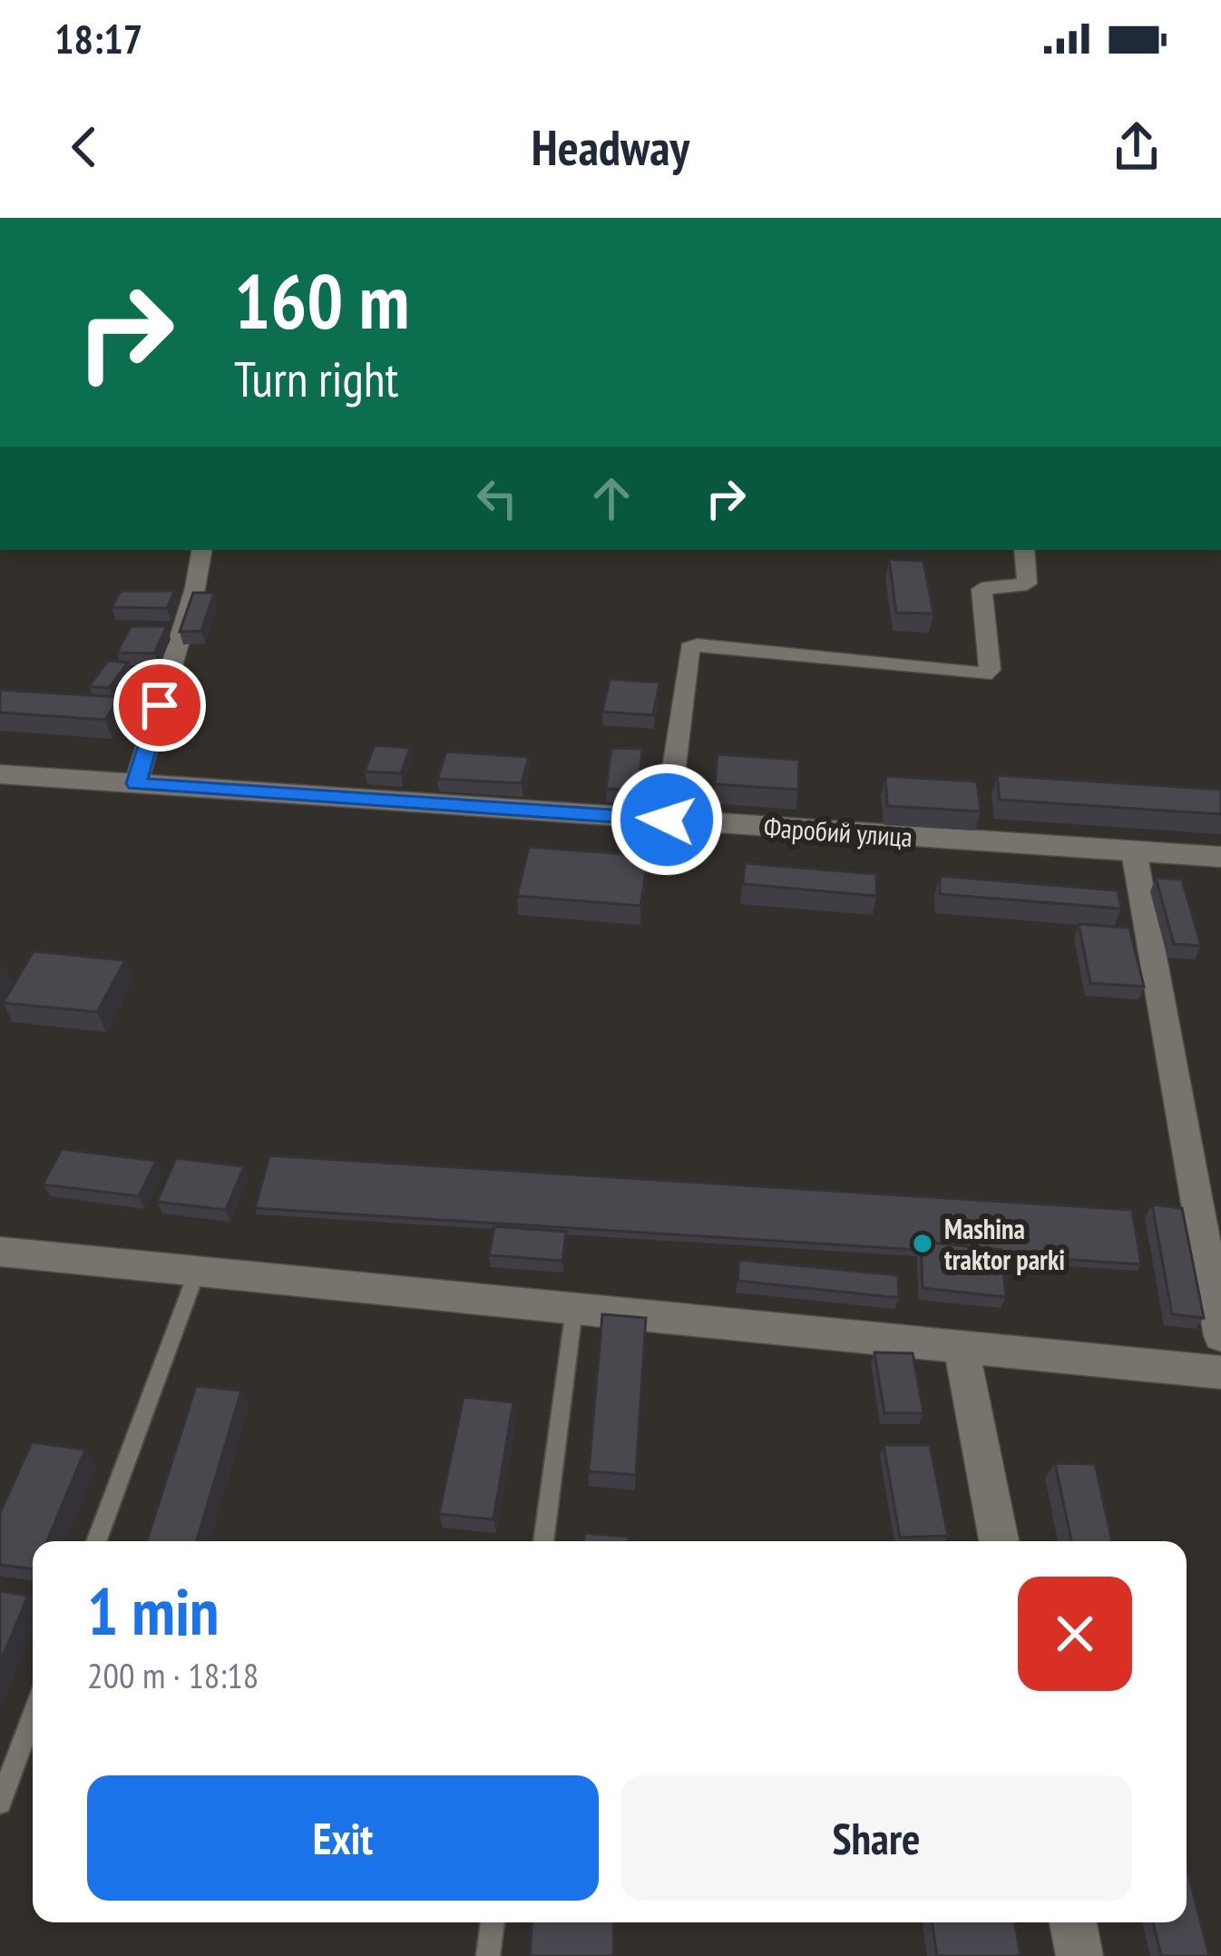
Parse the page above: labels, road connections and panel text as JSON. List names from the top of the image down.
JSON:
{
  "streets": {
    "street": ["Фаробий улица"]
  },
  "places": ["Mashina traktor parki"],
  "page": {
    "status": "18:17",
    "header": "Headway",
    "turn": ["160 m", "Turn right"],
    "heading": ["1 min", "200 m · 18:18"],
    "buttons": ["Exit", "Share"]
  }
}
